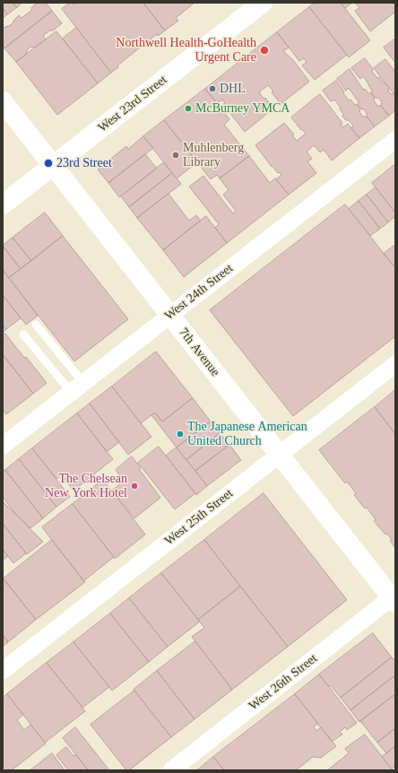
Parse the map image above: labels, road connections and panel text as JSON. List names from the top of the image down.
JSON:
{
  "streets": {
    "main road": ["West 23rd Street", "7th Avenue"],
    "street": ["West 24th Street", "West 25th Street", "West 26th Street"]
  },
  "crossings": [
    ["West 23rd Street", "7th Avenue"],
    ["West 24th Street", "7th Avenue"],
    ["7th Avenue", "West 25th Street"],
    ["7th Avenue", "West 26th Street"]
  ],
  "places": [
    "Northwell Health-GoHealth Urgent Care",
    "DHL",
    "McBurney YMCA",
    "Muhlenberg Library",
    "23rd Street",
    "The Japanese American United Church",
    "The Chelsean New York Hotel"
  ]
}
